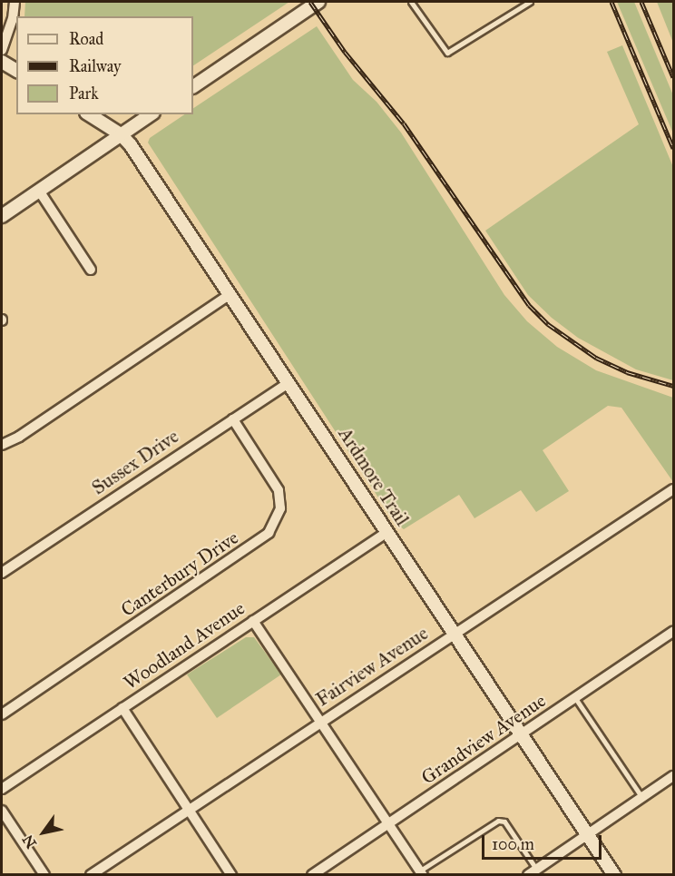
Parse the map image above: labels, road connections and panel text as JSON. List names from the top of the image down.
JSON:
{
  "streets": {
    "street": [
      "Sussex Drive",
      "Ardmore Trail",
      "Canterbury Drive",
      "Woodland Avenue",
      "Fairview Avenue",
      "Grandview Avenue"
    ]
  },
  "crossings": [
    ["Sussex Drive", "Ardmore Trail"],
    ["Sussex Drive", "Canterbury Drive"],
    ["Ardmore Trail", "Woodland Avenue"],
    ["Ardmore Trail", "Fairview Avenue"],
    ["Ardmore Trail", "Grandview Avenue"]
  ],
  "legend": ["Road", "Railway", "Park"],
  "scale_bar": "100 m",
  "north": "bottom left"
}
